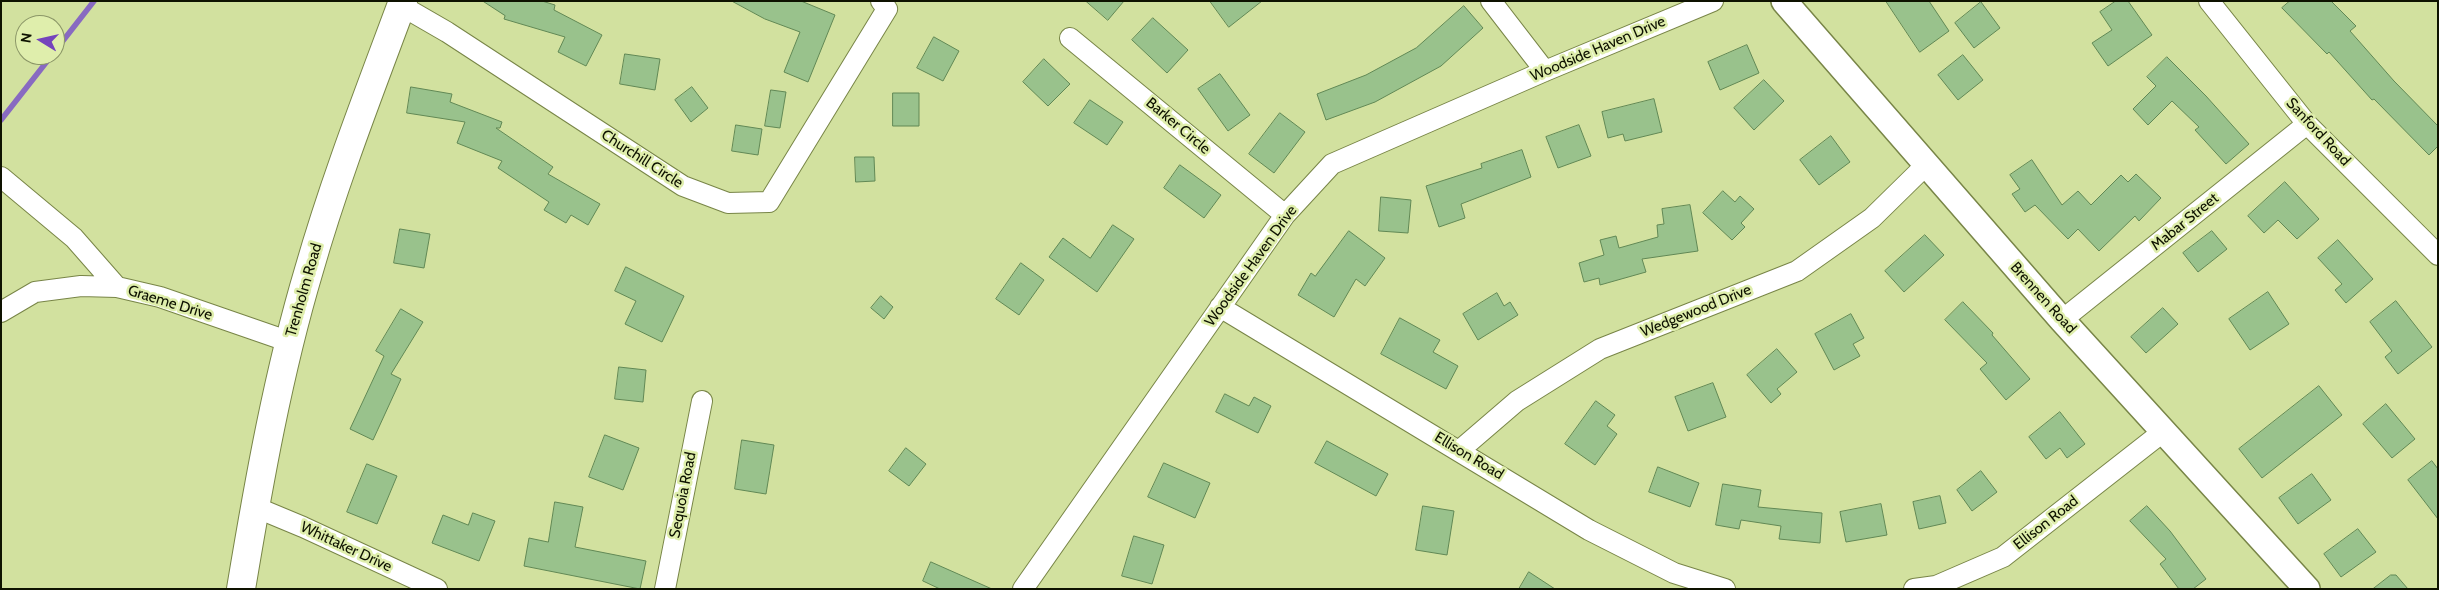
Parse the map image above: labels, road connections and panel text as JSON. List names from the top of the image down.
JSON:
{
  "streets": {
    "main road": ["Trenholm Road"],
    "street": [
      "Woodside Haven Drive",
      "Barker Circle",
      "Sanford Road",
      "Churchill Circle",
      "Mabar Street",
      "Brennen Road",
      "Graeme Drive",
      "Wedgewood Drive",
      "Ellison Road",
      "Sequoia Road",
      "Whittaker Drive"
    ]
  },
  "crossings": [
    ["Woodside Haven Drive", "Barker Circle"],
    ["Woodside Haven Drive", "Ellison Road"],
    ["Sanford Road", "Mabar Street"],
    ["Churchill Circle", "Trenholm Road"],
    ["Mabar Street", "Brennen Road"],
    ["Trenholm Road", "Graeme Drive"],
    ["Trenholm Road", "Whittaker Drive"],
    ["Brennen Road", "Wedgewood Drive"],
    ["Brennen Road", "Ellison Road"],
    ["Wedgewood Drive", "Ellison Road"]
  ],
  "north": "left"
}
